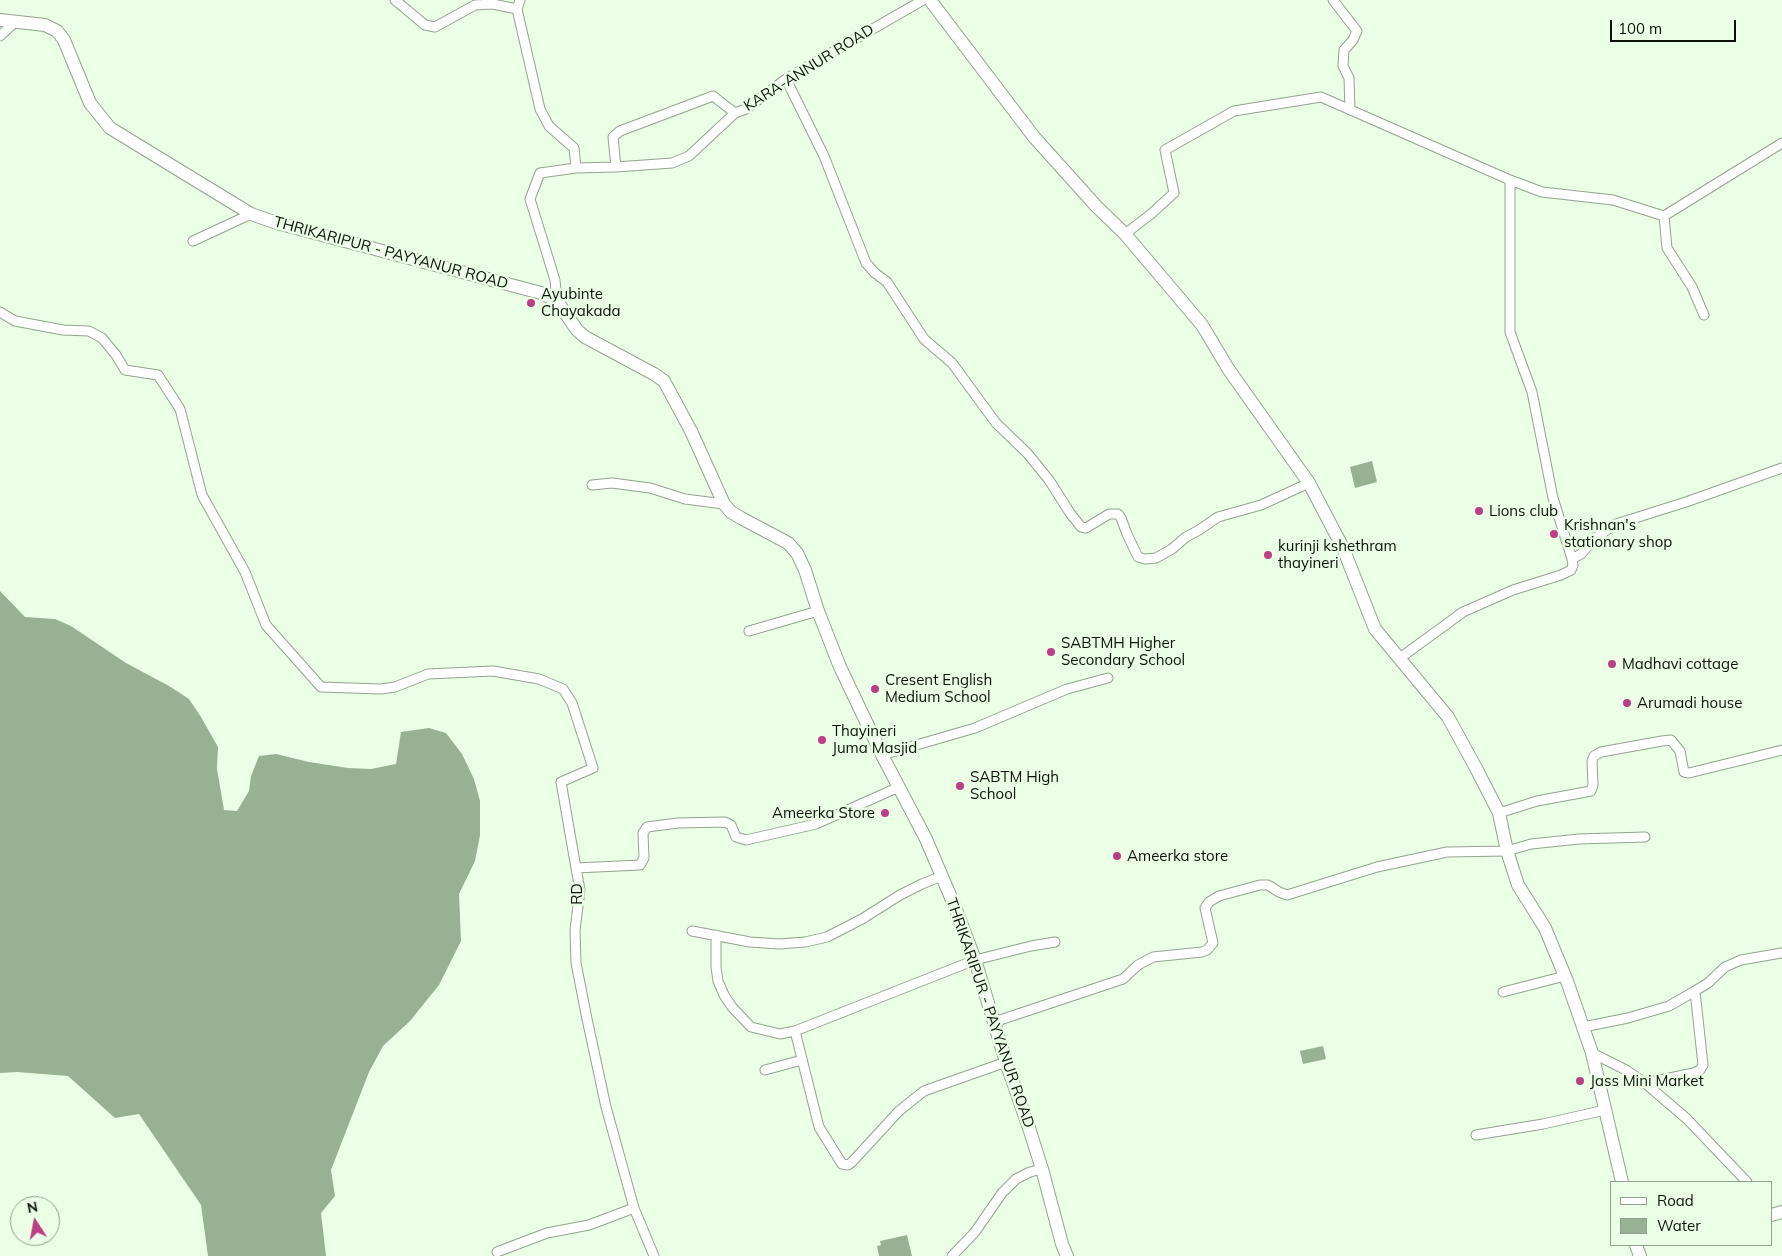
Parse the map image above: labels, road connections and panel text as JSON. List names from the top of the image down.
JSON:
{
  "streets": {
    "main road": ["THRIKARIPUR - PAYYANUR ROAD"],
    "street": ["KARA-ANNUR ROAD", "RD"]
  },
  "crossings": [
    ["THRIKARIPUR - PAYYANUR ROAD", "RD"]
  ],
  "places": [
    "Ayubinte Chayakada",
    "Lions club",
    "Krishnan's stationary shop",
    "kurinji kshethram thayineri",
    "SABTMH Higher Secondary School",
    "Madhavi cottage",
    "Cresent English Medium School",
    "Arumadi house",
    "Thayineri Juma Masjid",
    "SABTM High School",
    "Ameerka Store",
    "Ameerka store",
    "Jass Mini Market"
  ],
  "legend": ["Road", "Water"],
  "scale_bar": "100 m",
  "north": "top"
}
